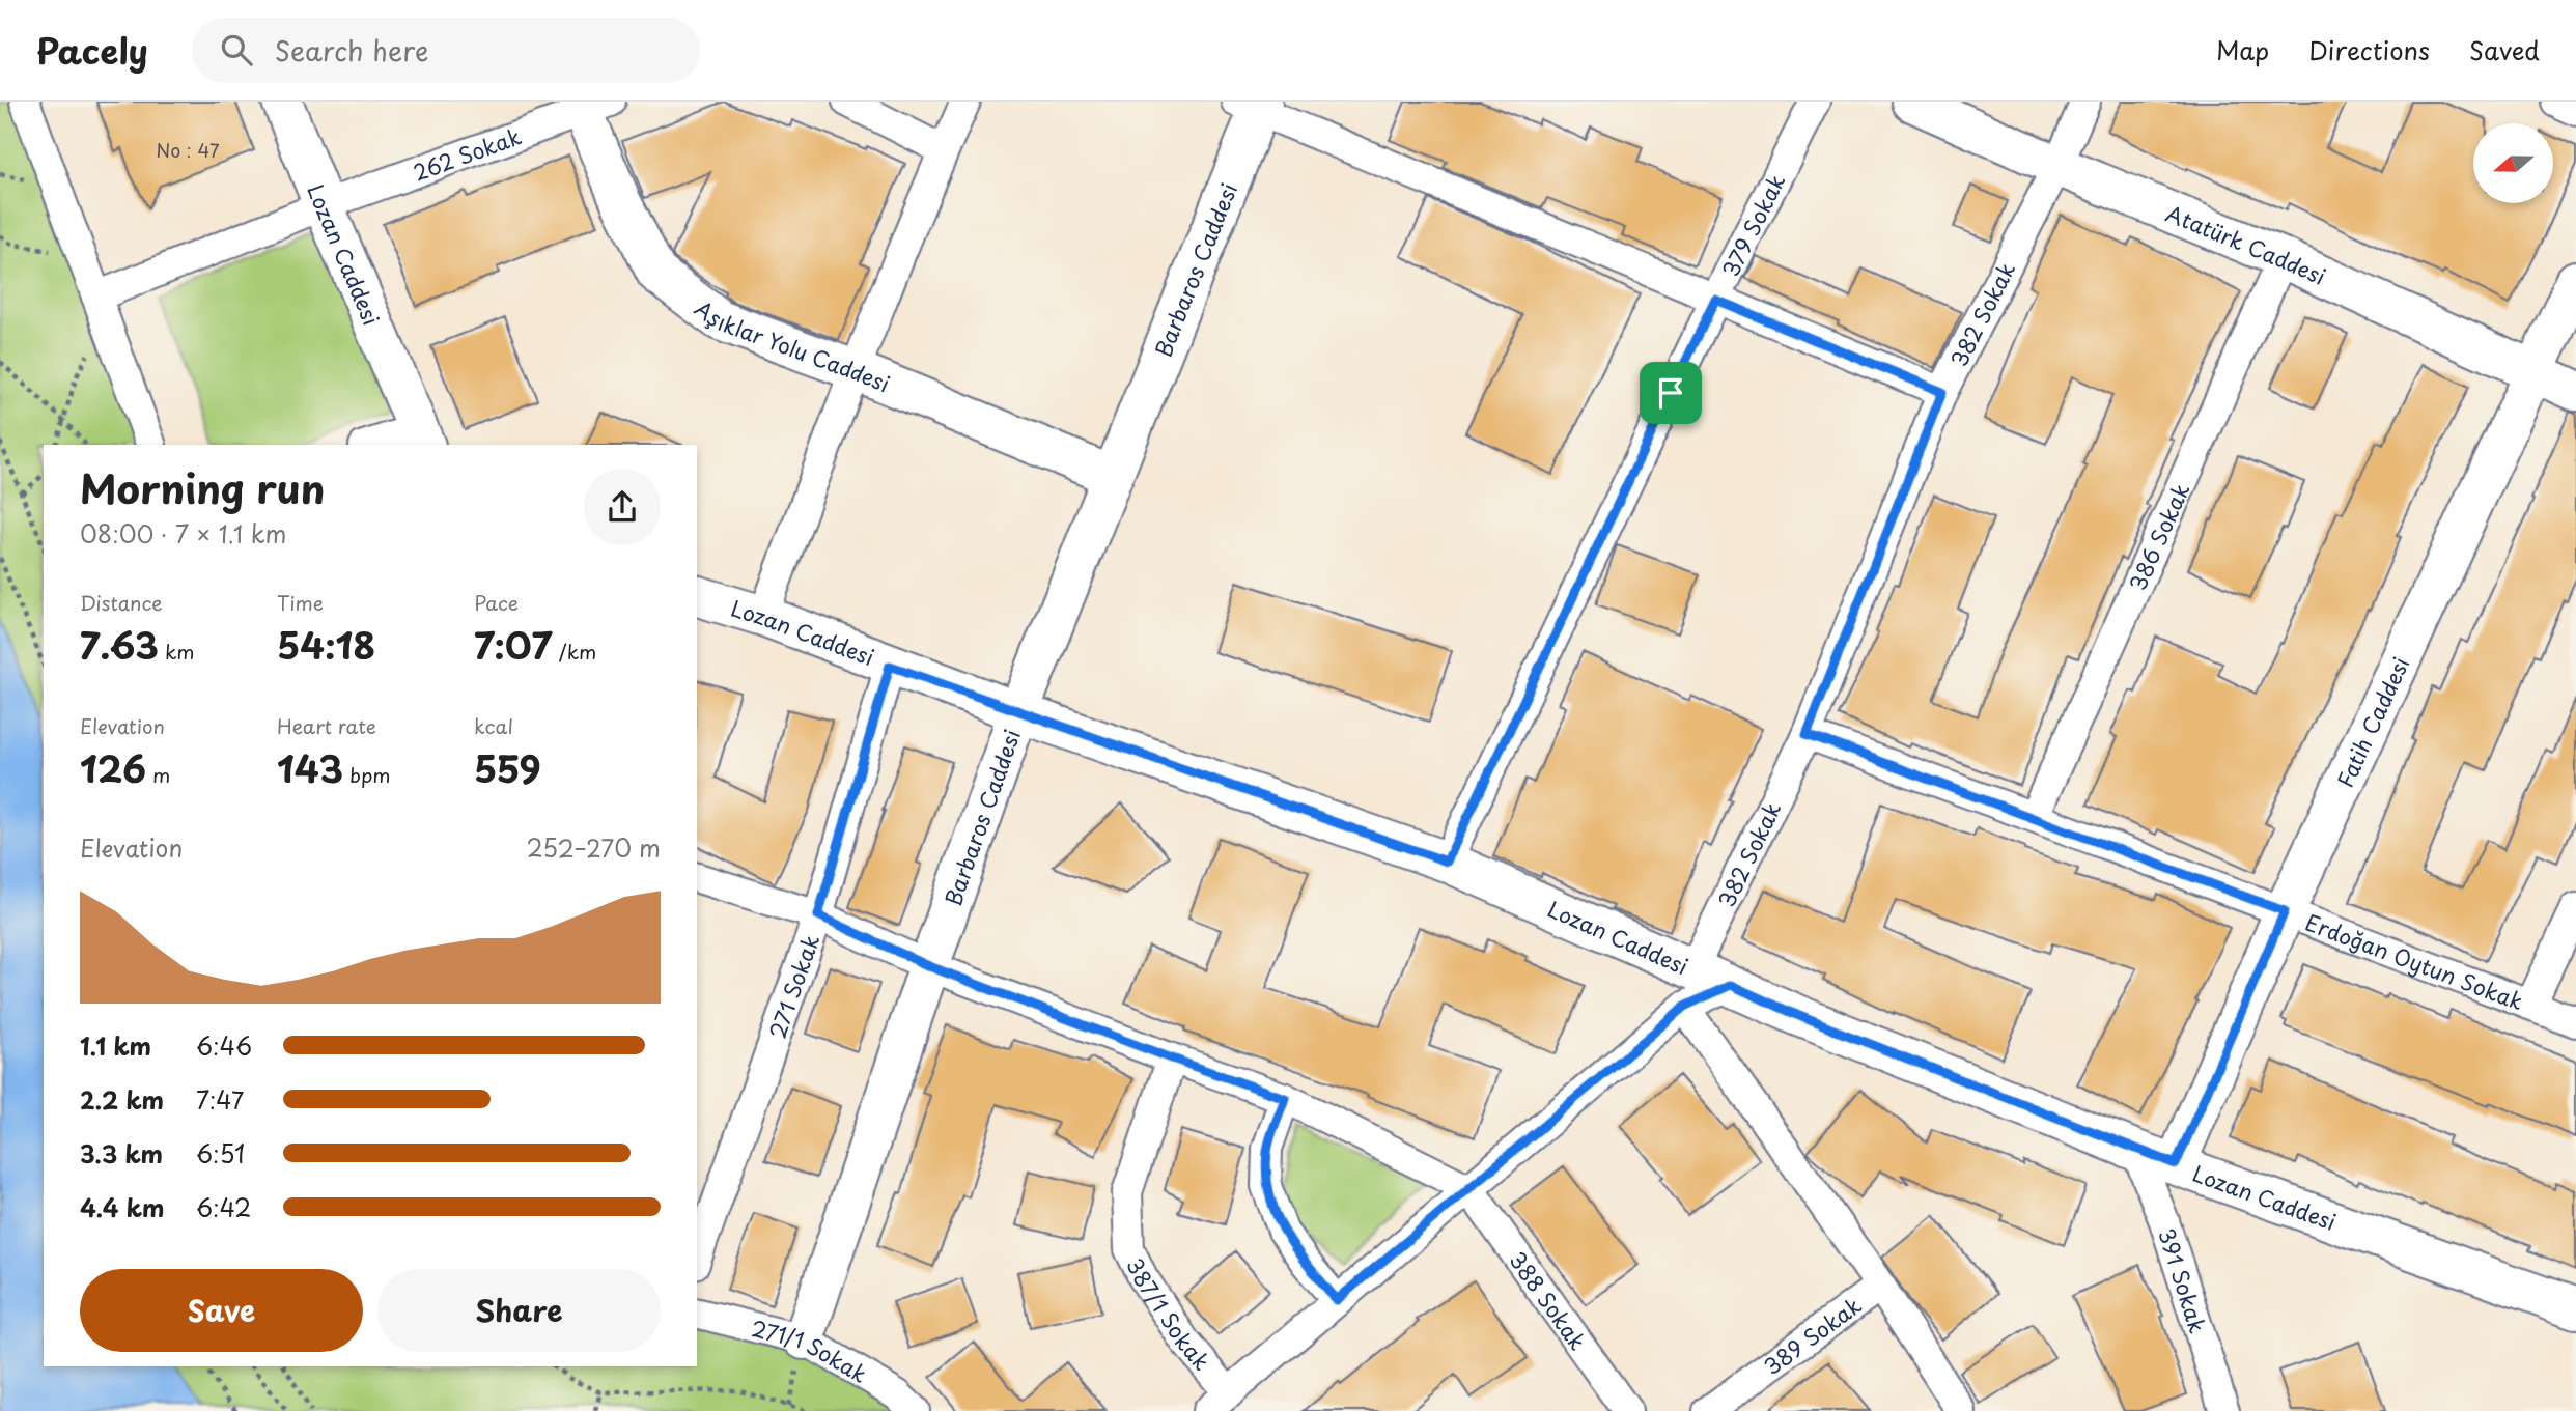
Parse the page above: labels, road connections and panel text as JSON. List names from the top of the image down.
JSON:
{
  "streets": {
    "street": [
      "262 Sokak",
      "379 Sokak",
      "Atatürk Caddesi",
      "Lozan Caddesi",
      "Barbaros Caddesi",
      "382 Sokak",
      "Aşıklar Yolu Caddesi",
      "386 Sokak",
      "Fatih Caddesi",
      "Erdoğan Oytun Sokak",
      "271 Sokak",
      "391 Sokak",
      "388 Sokak",
      "387/1 Sokak",
      "389 Sokak",
      "271/1 Sokak"
    ]
  },
  "crossings": [
    ["262 Sokak", "Lozan Caddesi"],
    ["262 Sokak", "Aşıklar Yolu Caddesi"],
    ["379 Sokak", "Lozan Caddesi"],
    ["Atatürk Caddesi", "382 Sokak"],
    ["Atatürk Caddesi", "386 Sokak"],
    ["Atatürk Caddesi", "Fatih Caddesi"],
    ["Lozan Caddesi", "Barbaros Caddesi"],
    ["Lozan Caddesi", "382 Sokak"],
    ["Lozan Caddesi", "Fatih Caddesi"],
    ["Lozan Caddesi", "271 Sokak"],
    ["Lozan Caddesi", "391 Sokak"],
    ["Barbaros Caddesi", "Aşıklar Yolu Caddesi"],
    ["Barbaros Caddesi", "271/1 Sokak"],
    ["382 Sokak", "Erdoğan Oytun Sokak"],
    ["386 Sokak", "Erdoğan Oytun Sokak"],
    ["Fatih Caddesi", "Erdoğan Oytun Sokak"]
  ],
  "house_numbers": ["No : 47"],
  "north": "left",
  "page": {
    "header": "Pacely",
    "search": "Search here",
    "nav": ["Map", "Directions", "Saved"],
    "heading": ["Morning run", "08:00 · 7 × 1.1 km"],
    "stats": [
      ["Distance", "7.63 km"],
      ["Time", "54:18"],
      ["Pace", "7:07 /km"],
      ["Elevation", "126 m"],
      ["Heart rate", "143 bpm"],
      ["kcal", "559"]
    ],
    "chart": ["Elevation", "252–270 m"],
    "list": [
      {
        "name": "1.1 km",
        "note": "6:46"
      },
      {
        "name": "2.2 km",
        "note": "7:47"
      },
      {
        "name": "3.3 km",
        "note": "6:51"
      },
      {
        "name": "4.4 km",
        "note": "6:42"
      }
    ],
    "buttons": ["Save", "Share"]
  }
}
